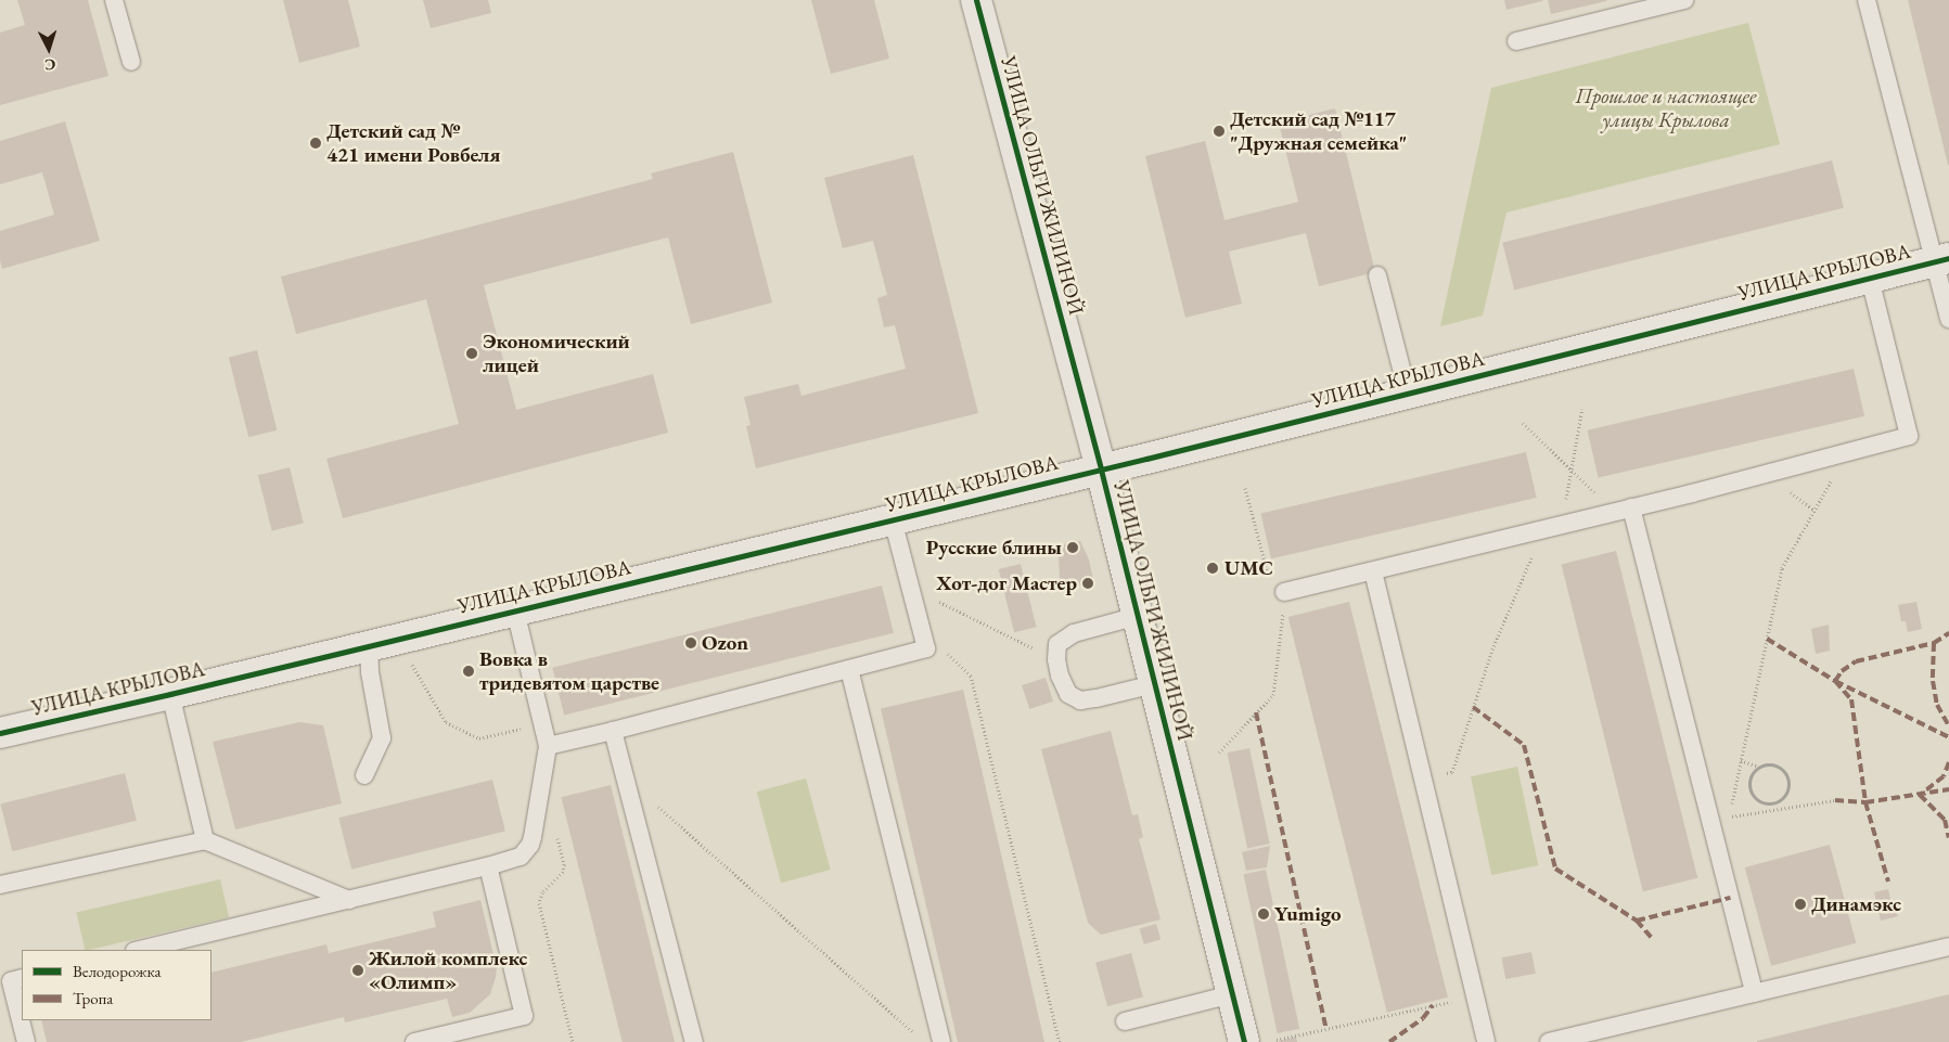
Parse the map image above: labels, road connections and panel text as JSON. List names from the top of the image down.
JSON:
{
  "streets": {
    "street": ["УЛИЦА ОЛЬГИ ЖИЛИНОЙ", "УЛИЦА КРЫЛОВА"]
  },
  "crossings": [
    ["УЛИЦА ОЛЬГИ ЖИЛИНОЙ", "УЛИЦА КРЫЛОВА"]
  ],
  "parks": ["Прошлое и настоящее улицы Крылова"],
  "places": [
    "Детский сад №117 \"Дружная семейка\"",
    "Детский сад № 421 имени Ровбеля",
    "Экономический лицей",
    "Русские блины",
    "UMC",
    "Хот-дог Мастер",
    "Ozon",
    "Вовка в тридевятом царстве",
    "Динамэкс",
    "Yumigo",
    "Жилой комплекс «Олимп»"
  ],
  "legend": ["Велодорожка", "Тропа"],
  "north": "bottom"
}
